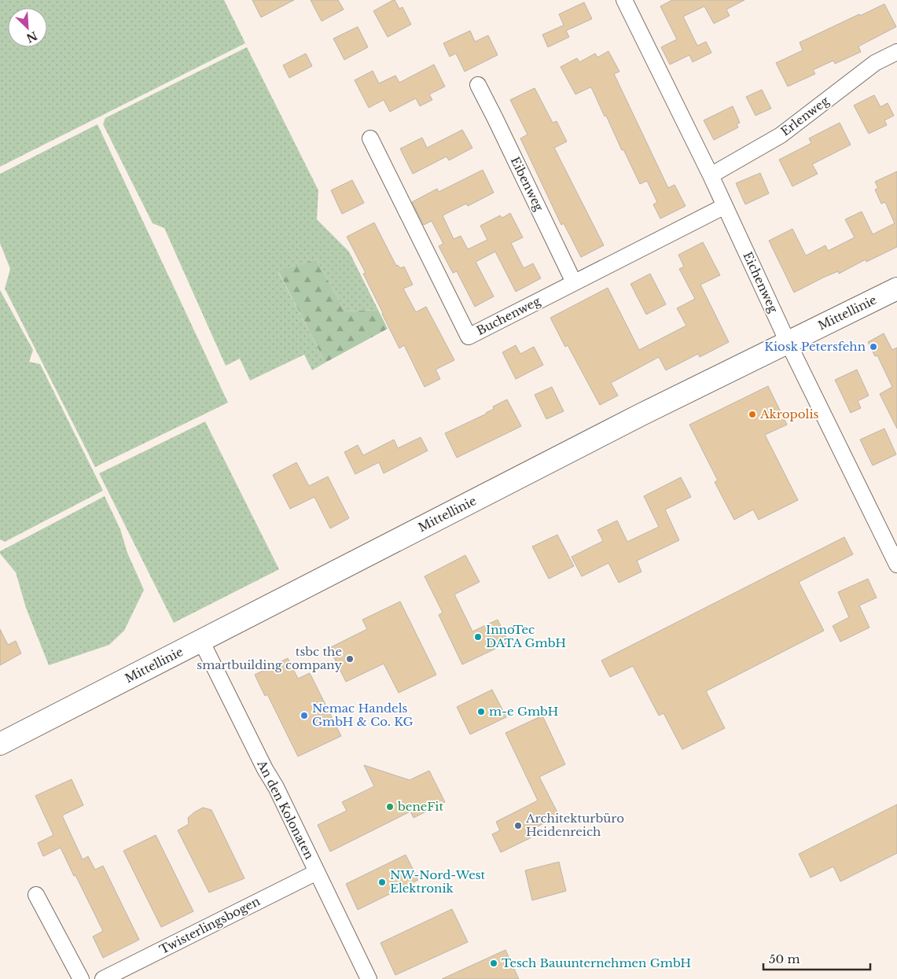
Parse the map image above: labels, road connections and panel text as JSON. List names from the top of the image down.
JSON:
{
  "streets": {
    "street": [
      "Erlenweg",
      "Eibenweg",
      "Eichenweg",
      "Mittellinie",
      "Buchenweg",
      "An den Kolonaten",
      "Twisterlingsbogen"
    ]
  },
  "crossings": [
    ["Erlenweg", "Eichenweg"],
    ["Eibenweg", "Buchenweg"],
    ["Eichenweg", "Mittellinie"],
    ["Eichenweg", "Buchenweg"],
    ["Mittellinie", "An den Kolonaten"],
    ["An den Kolonaten", "Twisterlingsbogen"]
  ],
  "places": [
    "Kiosk Petersfehn",
    "Akropolis",
    "InnoTec DATA GmbH",
    "tsbc the smartbuilding company",
    "m-e GmbH",
    "Nemac Handels GmbH & Co. KG",
    "beneFit",
    "Architekturbüro Heidenreich",
    "NW-Nord-West Elektronik",
    "Tesch Bauunternehmen GmbH"
  ],
  "scale_bar": "50 m",
  "north": "bottom right"
}
